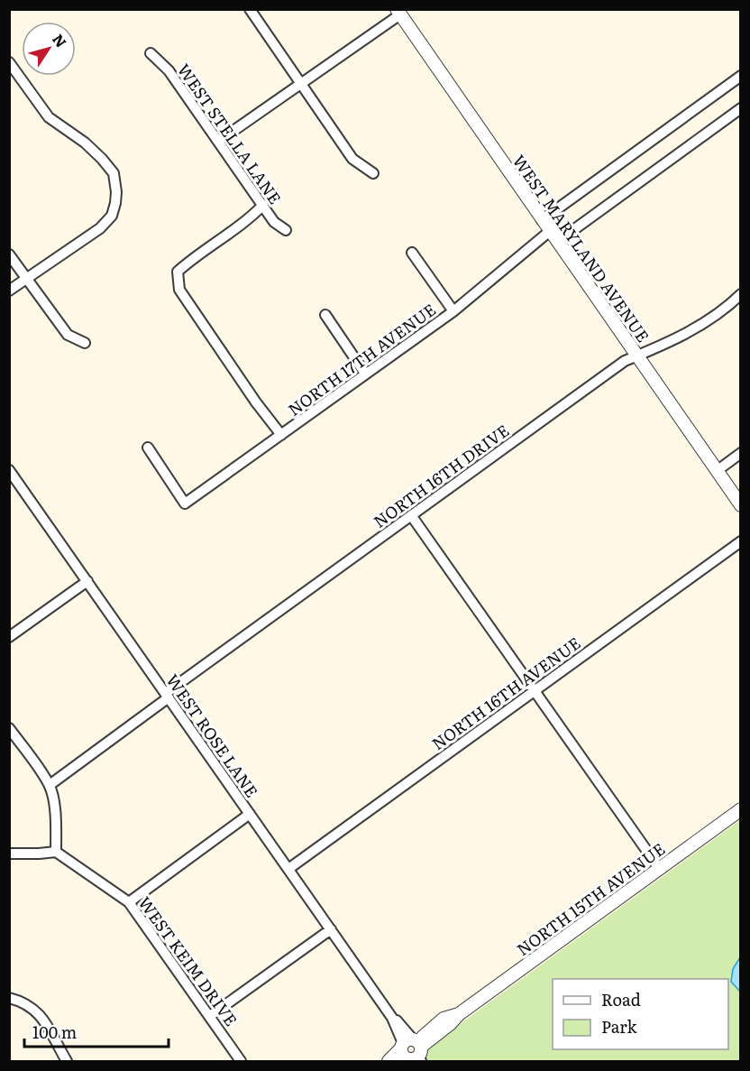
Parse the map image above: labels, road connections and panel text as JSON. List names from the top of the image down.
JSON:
{
  "streets": {
    "street": [
      "WEST STELLA LANE",
      "WEST MARYLAND AVENUE",
      "NORTH 17TH AVENUE",
      "NORTH 16TH DRIVE",
      "NORTH 16TH AVENUE",
      "WEST ROSE LANE",
      "NORTH 15TH AVENUE",
      "WEST KEIM DRIVE"
    ]
  },
  "crossings": [
    ["WEST MARYLAND AVENUE", "NORTH 17TH AVENUE"],
    ["WEST MARYLAND AVENUE", "NORTH 16TH DRIVE"],
    ["NORTH 16TH DRIVE", "WEST ROSE LANE"],
    ["NORTH 16TH AVENUE", "WEST ROSE LANE"],
    ["WEST ROSE LANE", "NORTH 15TH AVENUE"]
  ],
  "legend": ["Road", "Park"],
  "scale_bar": "100 m",
  "north": "top right"
}
